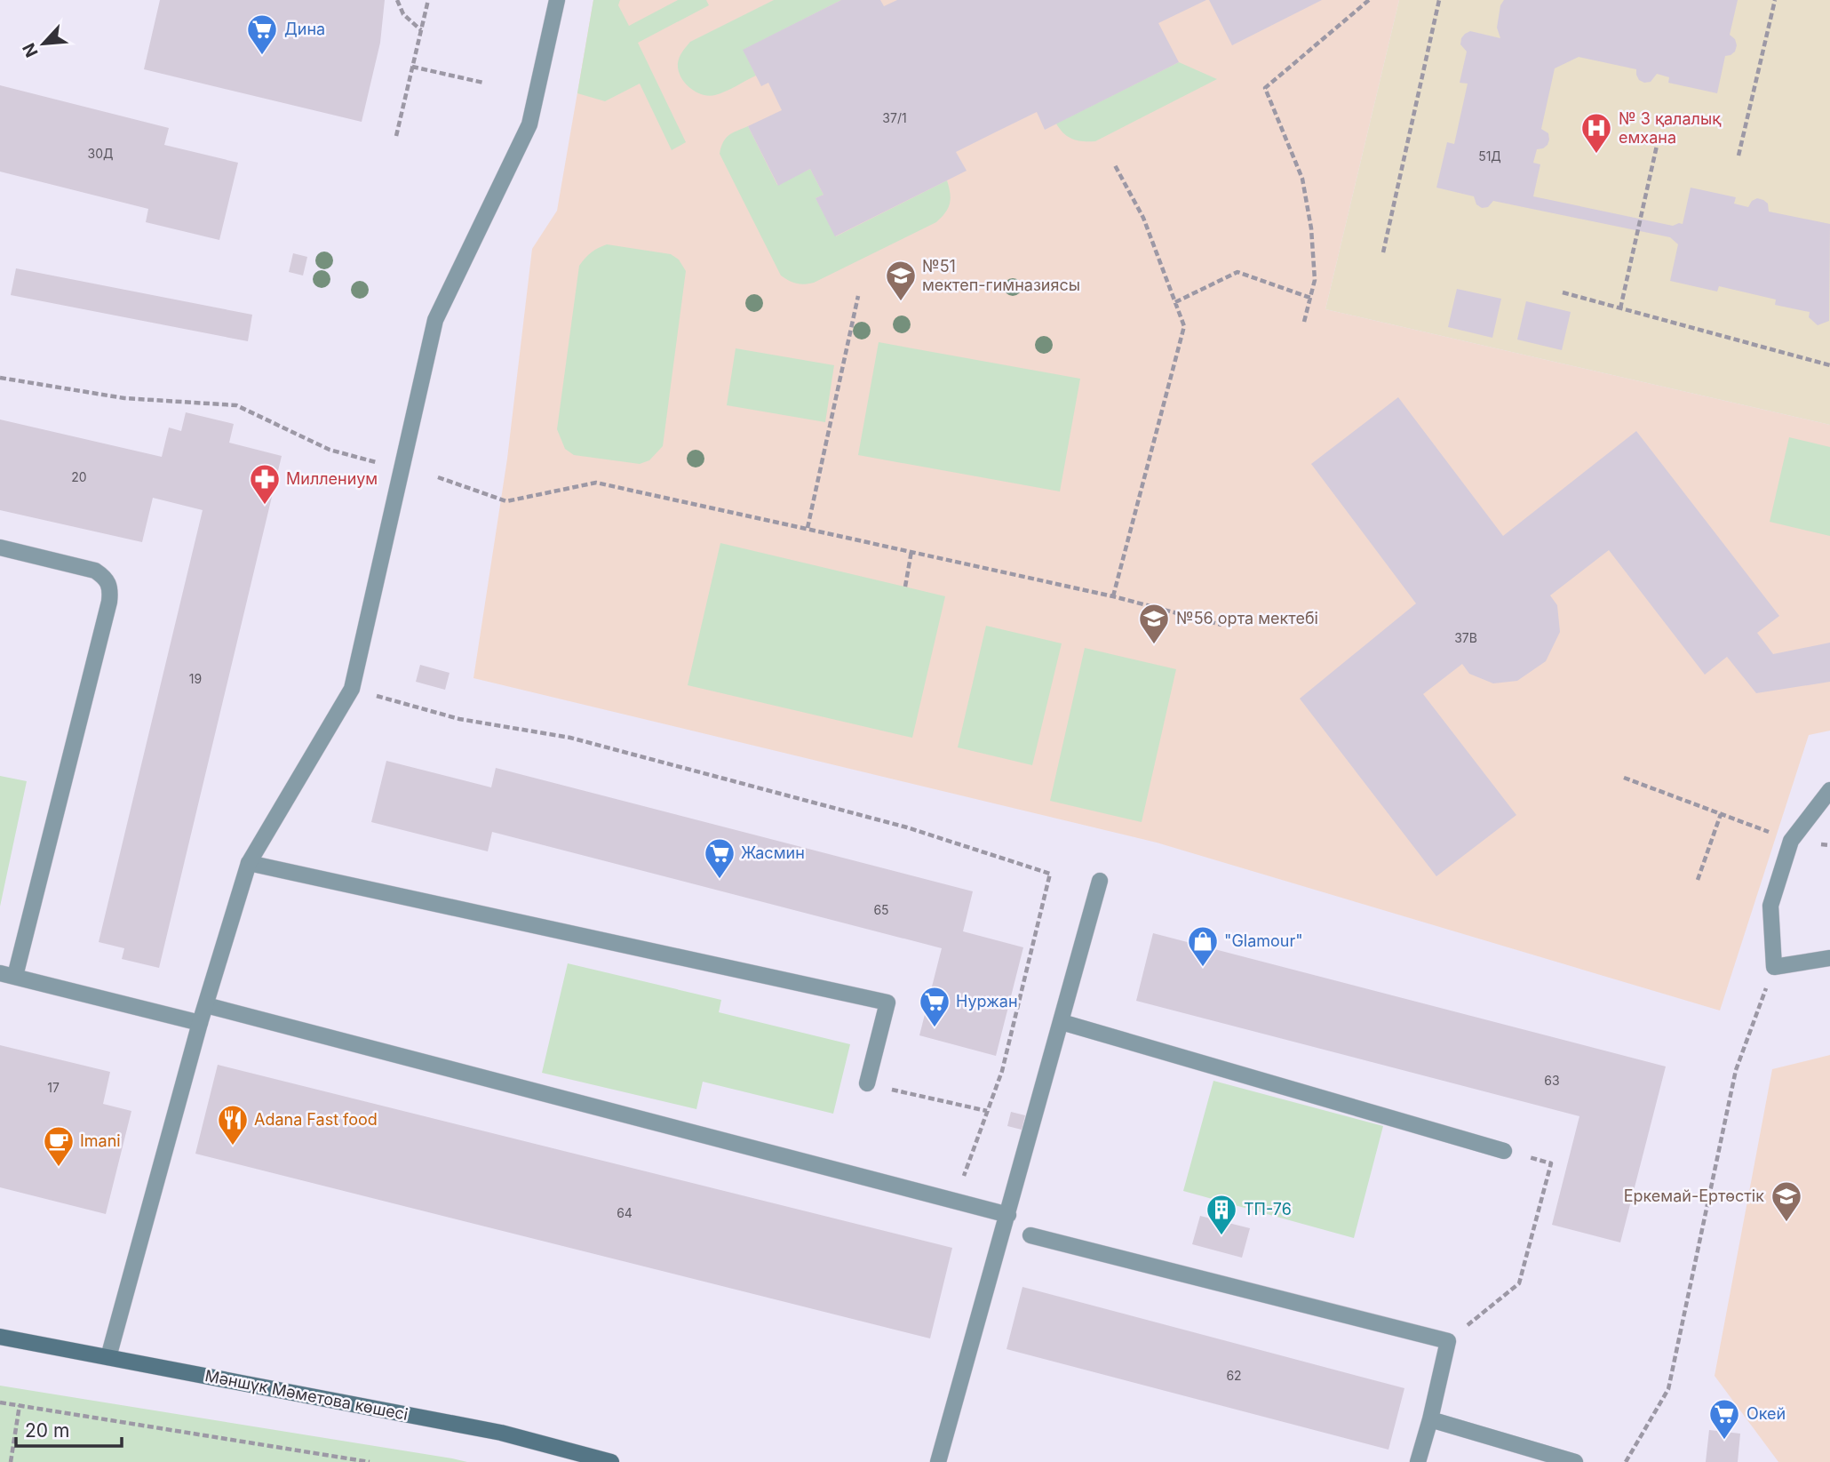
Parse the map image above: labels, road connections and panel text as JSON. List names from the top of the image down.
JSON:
{
  "streets": {
    "street": ["Мәншүк Мәметова көшесі"]
  },
  "places": {
    "supermarket": [
      "Дина",
      "Жасмин",
      "Нуржан",
      "Окей"
    ],
    "hospital": ["№ 3 қалалық емхана"],
    "school or university": ["№51 мектеп-гимназиясы", "№56 орта мектебі", "Еркемай-Ертөстік"],
    "pharmacy": ["Миллениум"],
    "shop": ["\"Glamour\""],
    "restaurant": ["Adana Fast food"],
    "cafe": ["Imani"],
    "building": ["ТП-76"]
  },
  "house_numbers": [
    "37/1",
    "30Д",
    "51Д",
    "20",
    "37В",
    "19",
    "65",
    "63",
    "17",
    "64",
    "62"
  ],
  "scale_bar": "20 m",
  "north": "bottom left"
}
